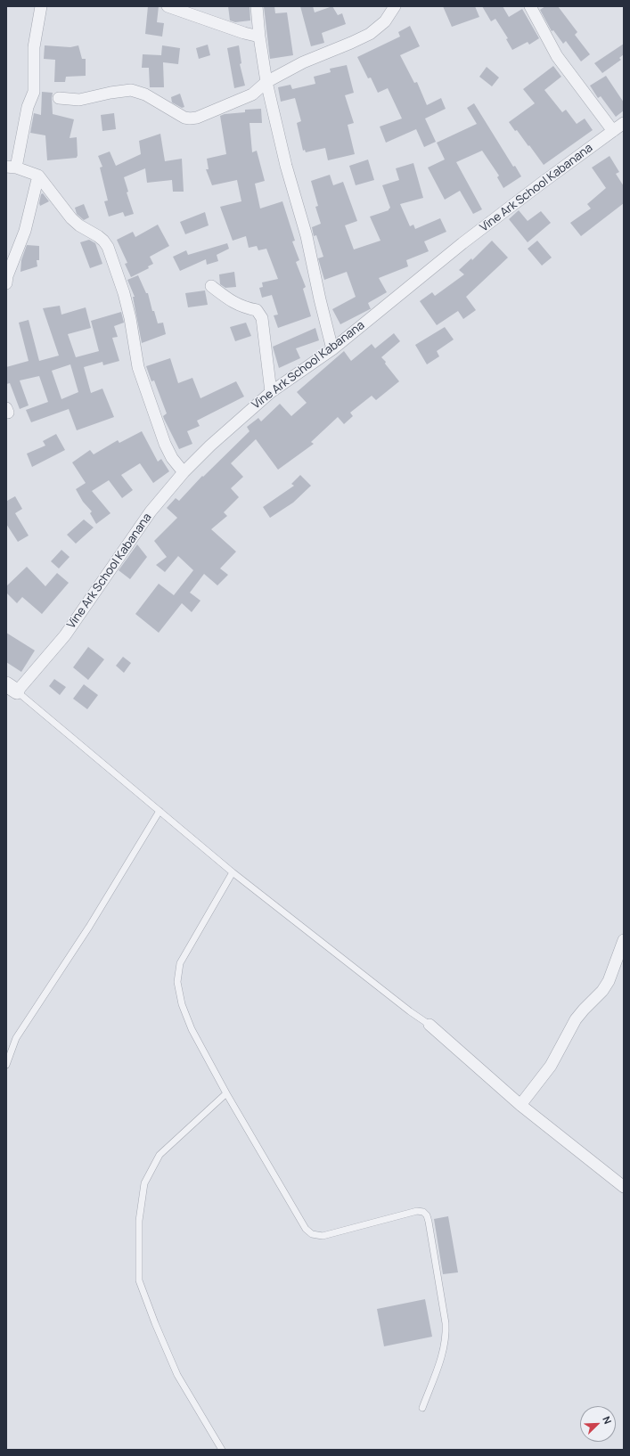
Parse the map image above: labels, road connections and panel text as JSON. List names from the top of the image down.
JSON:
{
  "streets": {
    "street": ["Vine Ark School Kabanana"]
  },
  "north": "top right"
}
